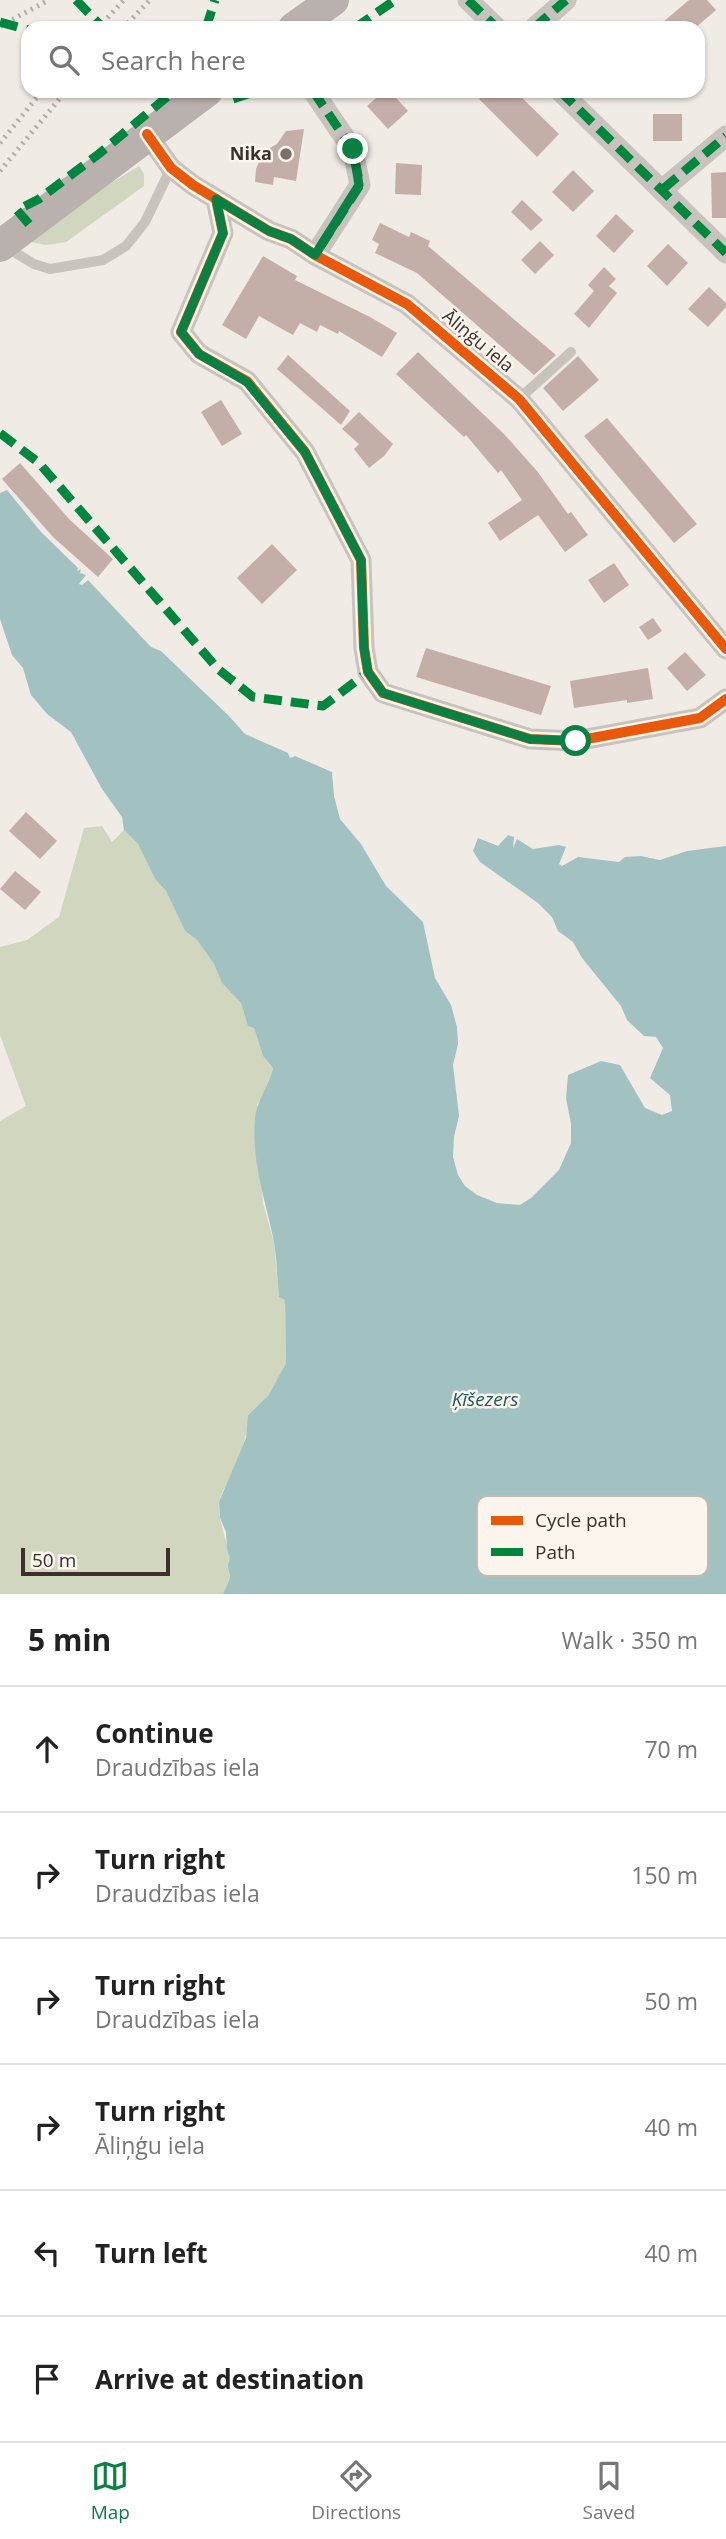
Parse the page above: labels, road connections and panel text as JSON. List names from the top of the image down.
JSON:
{
  "streets": {
    "street": ["Āliņģu iela"]
  },
  "water": ["Ķīšezers"],
  "places": ["Nika"],
  "legend": ["Cycle path", "Path"],
  "scale_bar": "50 m",
  "page": {
    "search": "Search here",
    "scale": "50 m",
    "heading": ["5 min", "Walk · 350 m"],
    "list": [
      ["Continue", "Draudzības iela", "70 m"],
      ["Turn right", "Draudzības iela", "150 m"],
      ["Turn right", "Draudzības iela", "50 m"],
      ["Turn right", "Āliņģu iela", "40 m"],
      ["Turn left", "40 m"],
      "Arrive at destination"
    ],
    "nav": ["Map", "Directions", "Saved"]
  }
}
